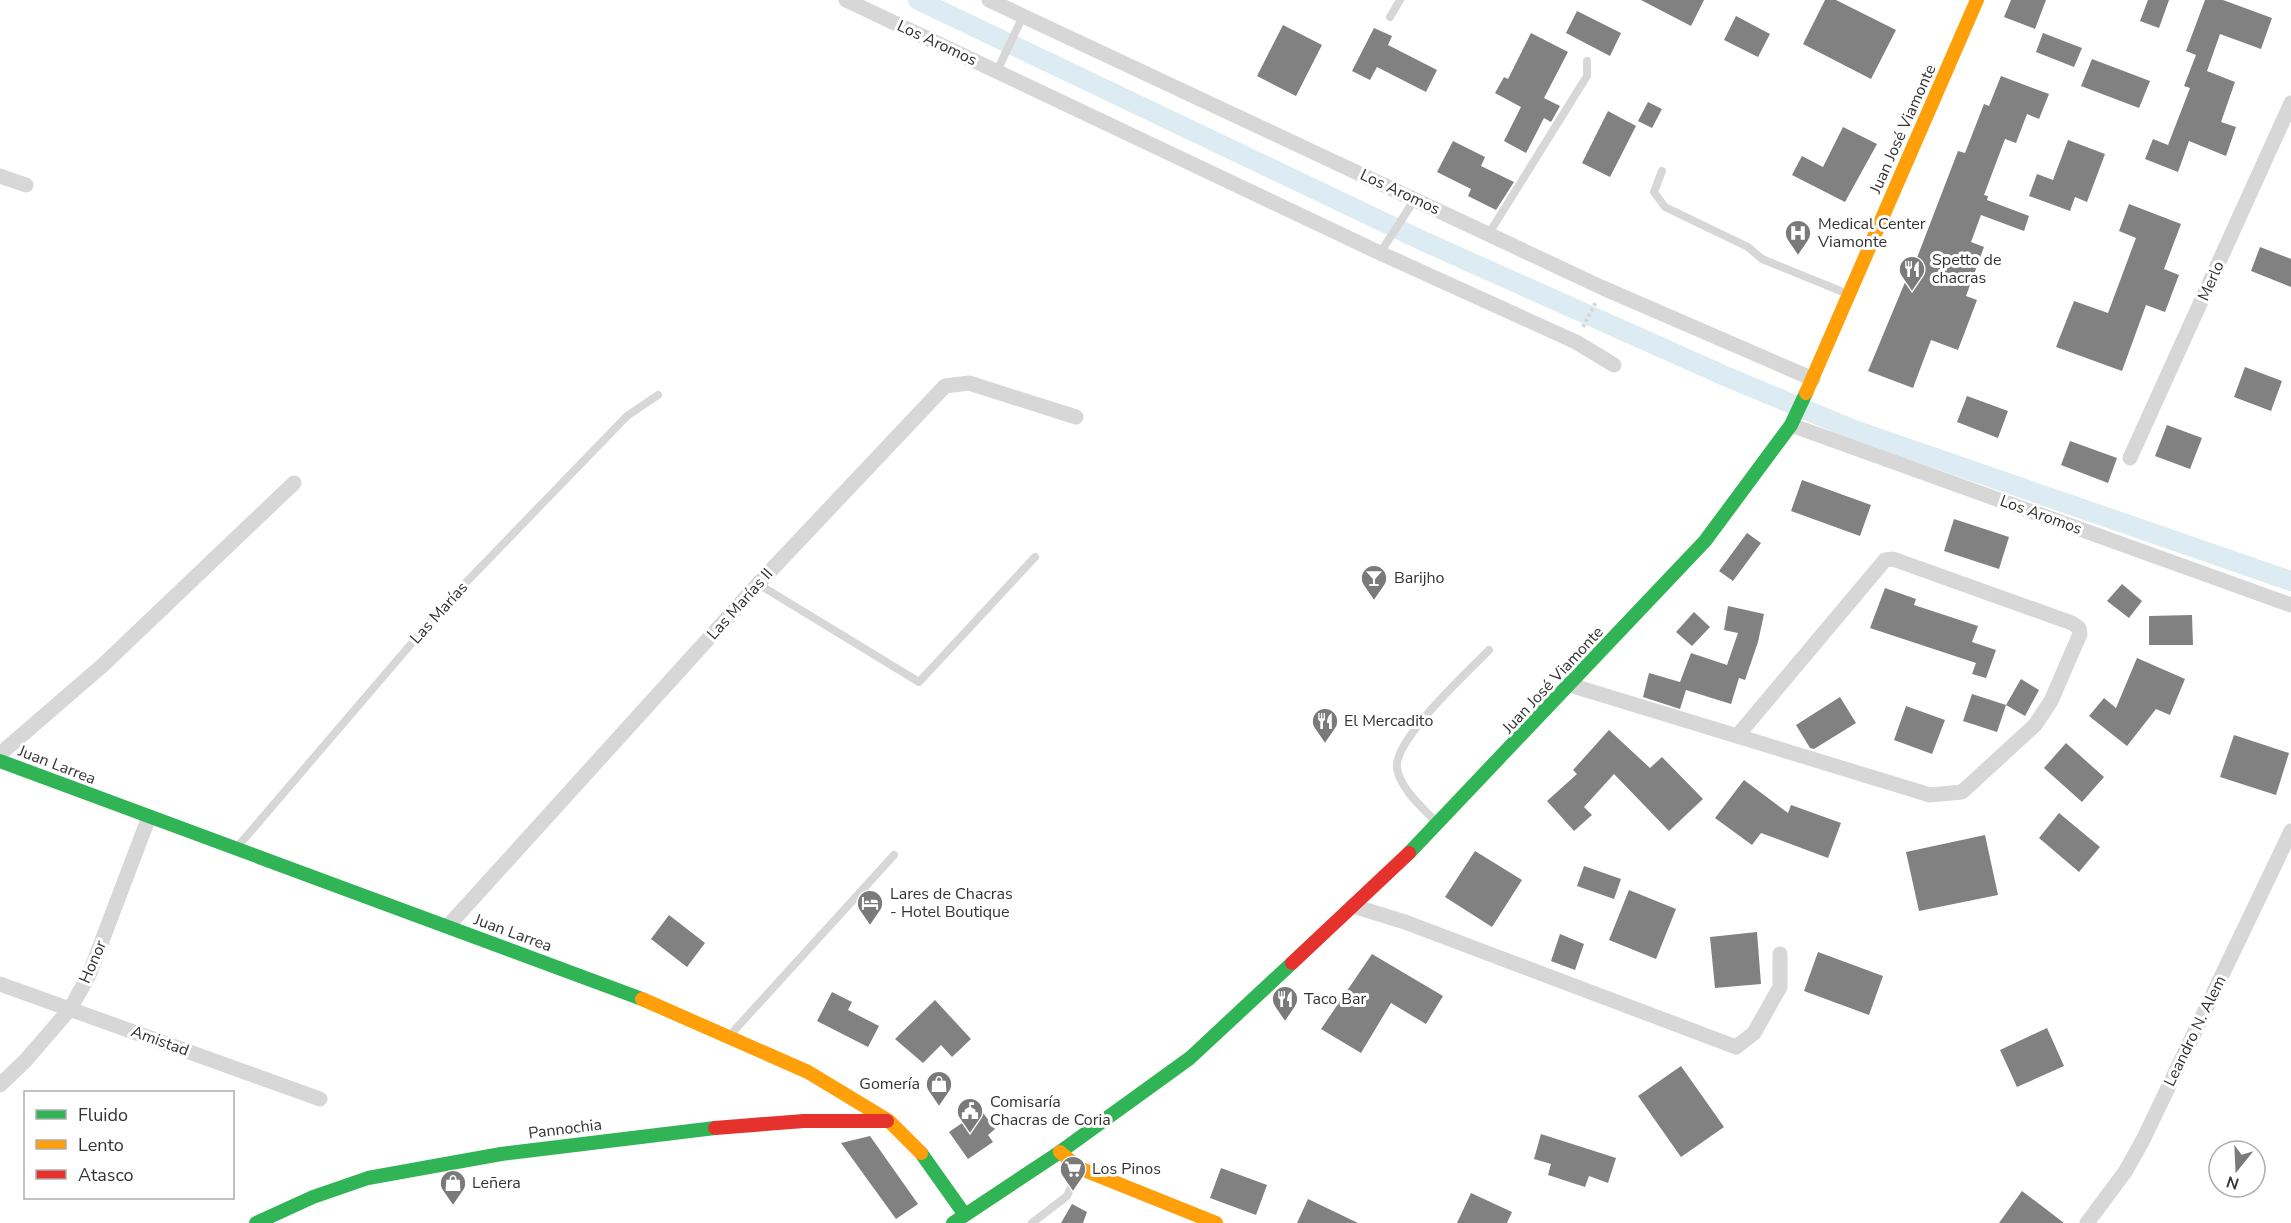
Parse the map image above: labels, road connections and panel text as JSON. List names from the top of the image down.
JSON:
{
  "streets": {
    "main road": ["Juan José Viamonte", "Juan Larrea", "Pannochia"],
    "street": [
      "Los Aromos",
      "Merlo",
      "Las Marías II",
      "Honor",
      "Leandro N. Alem",
      "Amistad"
    ],
    "lane": ["Las Marías"]
  },
  "crossings": [
    ["Los Aromos", "Juan José Viamonte"],
    ["Juan José Viamonte", "Juan Larrea"],
    ["Las Marías II", "Juan Larrea"],
    ["Las Marías", "Juan Larrea"],
    ["Juan Larrea", "Honor"],
    ["Juan Larrea", "Pannochia"],
    ["Honor", "Amistad"]
  ],
  "places": {
    "hospital": ["Medical Center Viamonte"],
    "restaurant": ["Spetto de chacras", "El Mercadito", "Taco Bar"],
    "bar": ["Barijho"],
    "hotel": ["Lares de Chacras - Hotel Boutique"],
    "shop": ["Gomería", "Leñera"],
    "public building": ["Comisaría Chacras de Coria"],
    "supermarket": ["Los Pinos"]
  },
  "legend": ["Fluido", "Lento", "Atasco"],
  "north": "bottom"
}
